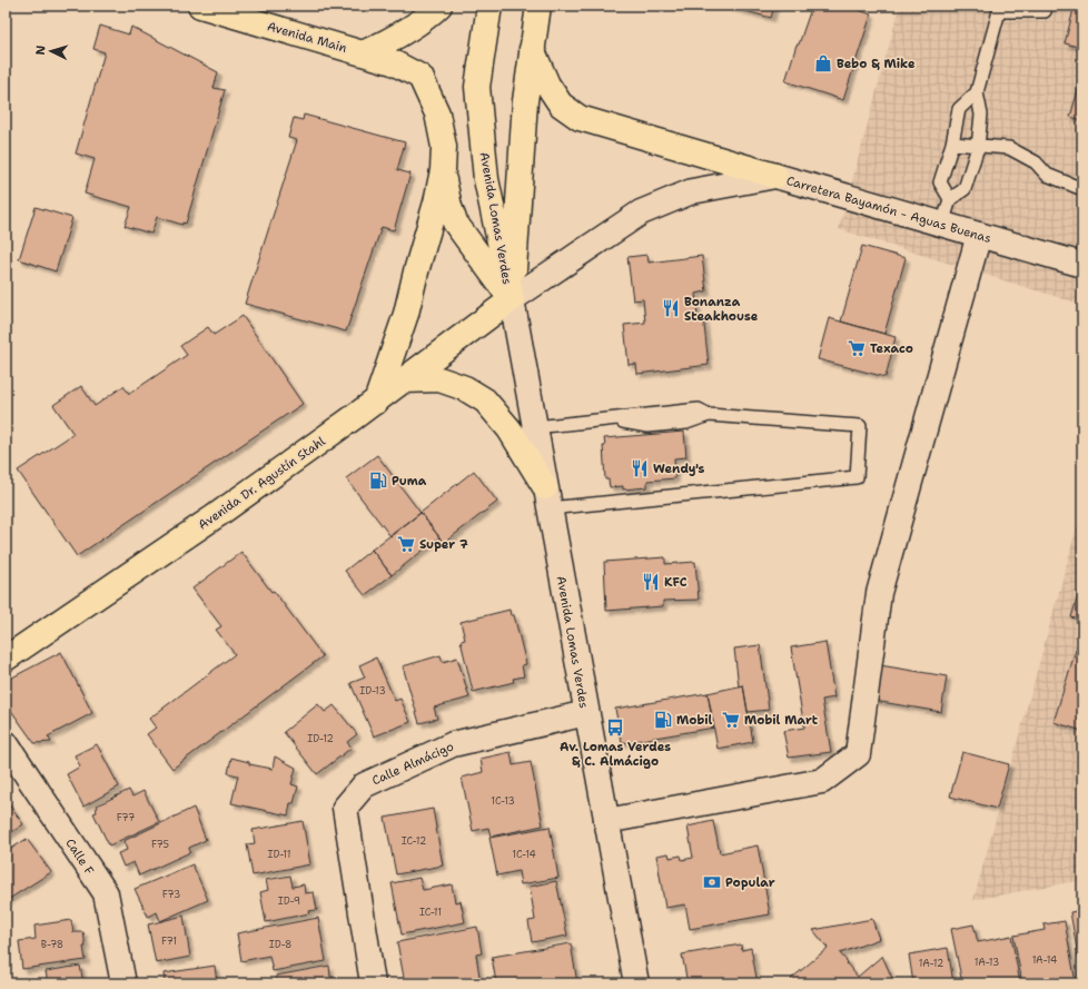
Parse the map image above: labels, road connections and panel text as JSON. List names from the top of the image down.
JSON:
{
  "streets": {
    "highway": ["Avenida Main", "Avenida Lomas Verdes", "Avenida Dr. Agustín Stahl"],
    "street": ["Carretera Bayamón - Aguas Buenas", "Calle Almácigo", "Calle F"]
  },
  "crossings": [
    ["Carretera Bayamón - Aguas Buenas", "Avenida Lomas Verdes"],
    ["Carretera Bayamón - Aguas Buenas", "Avenida Dr. Agustín Stahl"],
    ["Avenida Lomas Verdes", "Avenida Dr. Agustín Stahl"],
    ["Avenida Lomas Verdes", "Calle Almácigo"]
  ],
  "places": {
    "shop": ["Bebo & Mike"],
    "restaurant": ["Bonanza Steakhouse", "Wendy's", "KFC"],
    "supermarket": ["Texaco", "Super 7", "Mobil Mart"],
    "fuel station": ["Puma", "Mobil"],
    "bus stop": ["Av. Lomas Verdes & C. Almácigo"],
    "bank": ["Popular"]
  },
  "house_numbers": [
    "ID-13",
    "ID-12",
    "1C-13",
    "F77",
    "IC-12",
    "F75",
    "ID-11",
    "1C-14",
    "F73",
    "ID-9",
    "IC-11",
    "F71",
    "B-78",
    "ID-8",
    "1A-14",
    "1A-13",
    "1A-12"
  ],
  "north": "left"
}
